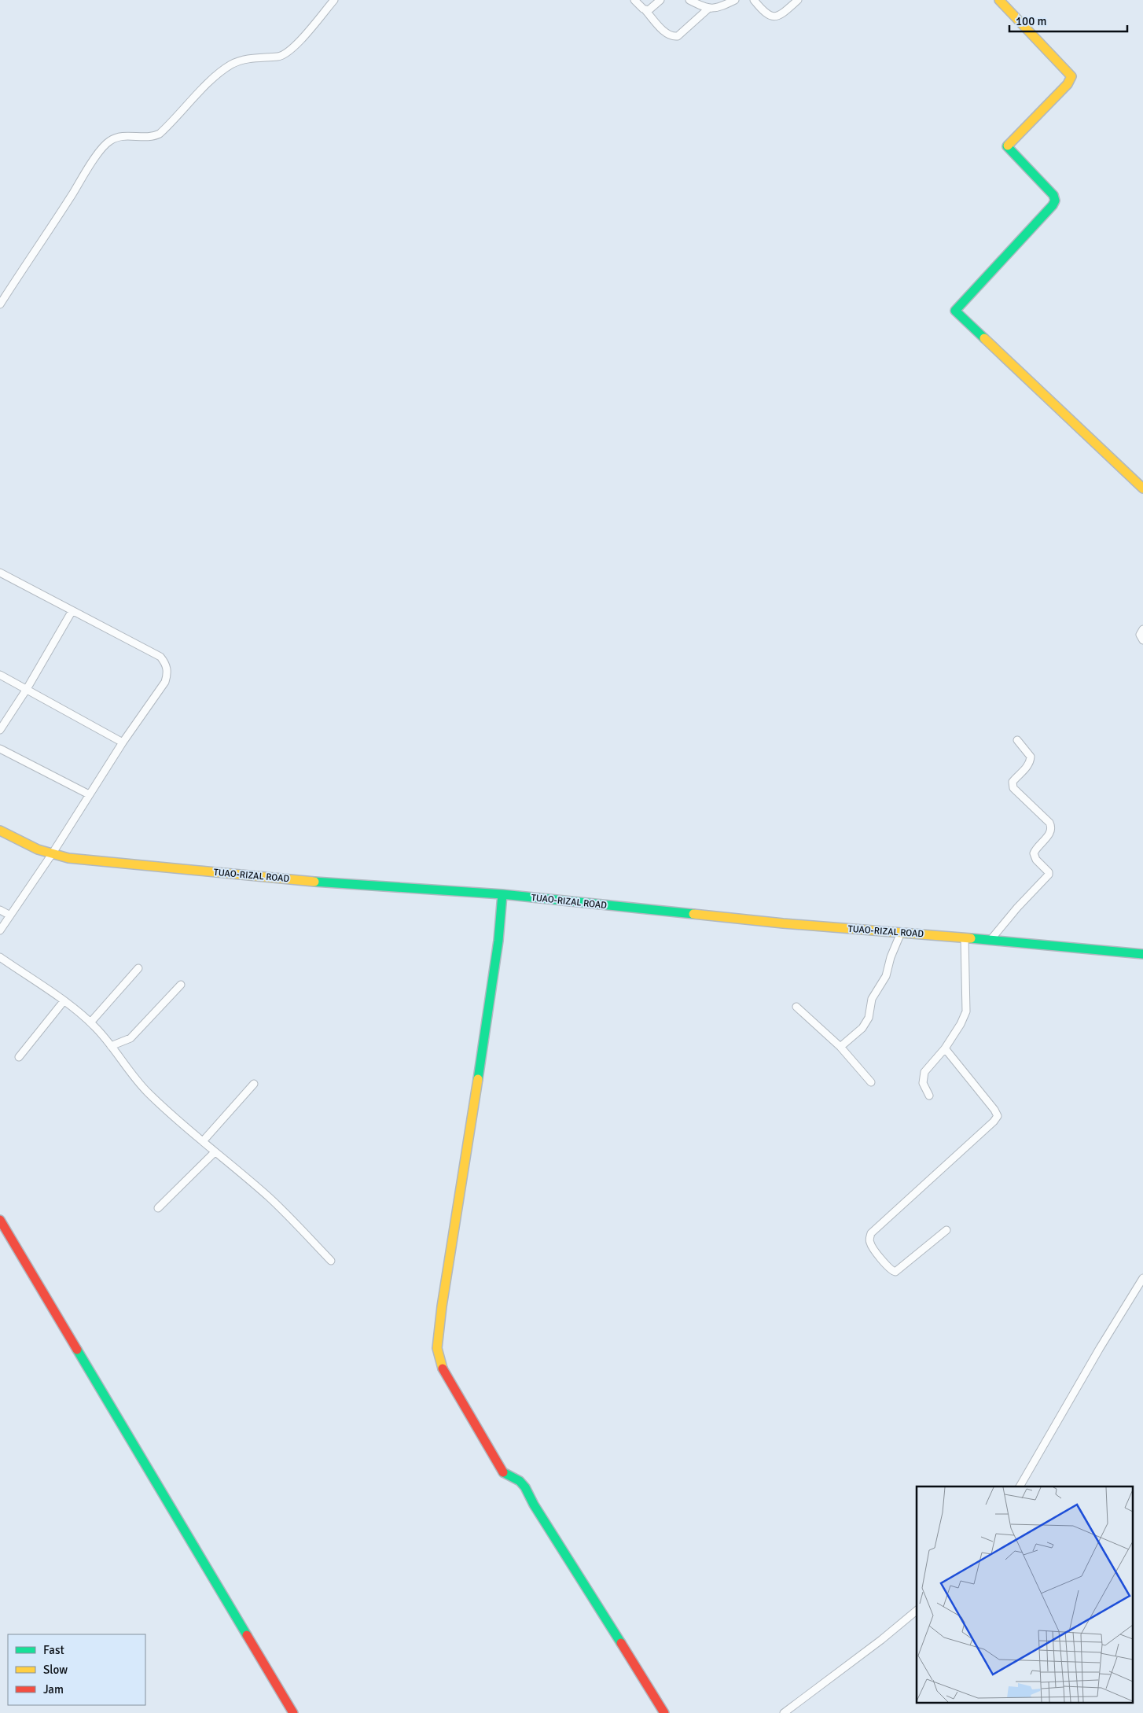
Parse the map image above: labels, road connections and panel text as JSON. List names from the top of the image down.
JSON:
{
  "streets": {
    "street": ["TUAO-RIZAL ROAD"]
  },
  "legend": ["Fast", "Slow", "Jam"],
  "scale_bar": "100 m"
}
